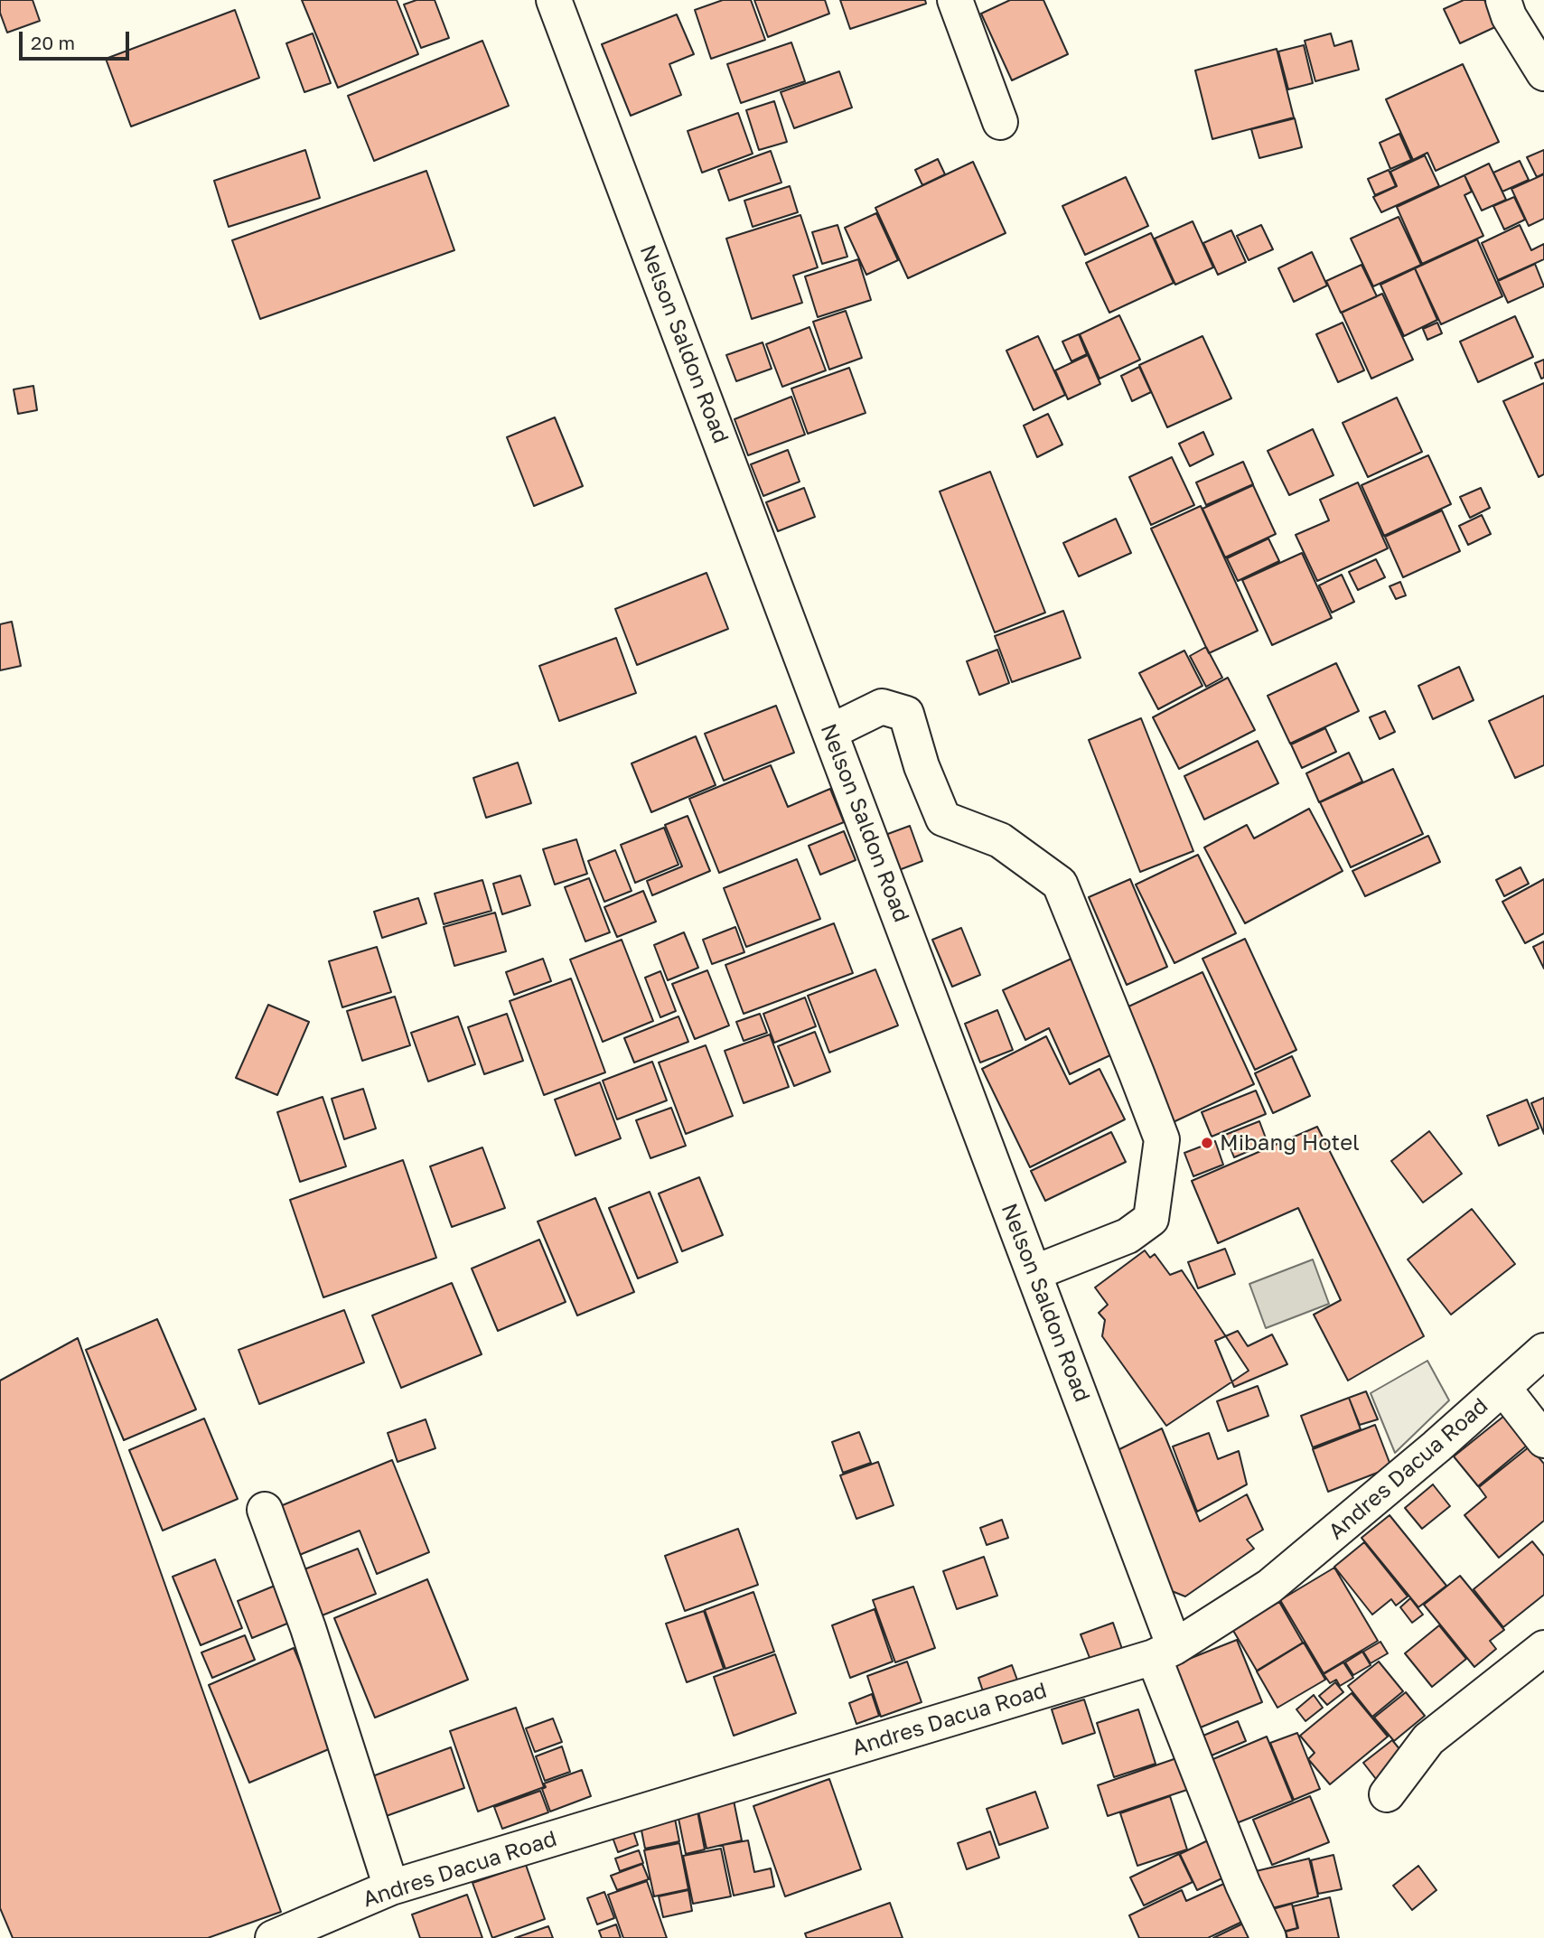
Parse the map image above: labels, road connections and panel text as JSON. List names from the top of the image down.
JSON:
{
  "streets": {
    "street": ["Nelson Saldon Road", "Andres Dacua Road"]
  },
  "crossings": [
    ["Nelson Saldon Road", "Andres Dacua Road"]
  ],
  "places": ["Mibang Hotel"],
  "scale_bar": "20 m"
}
